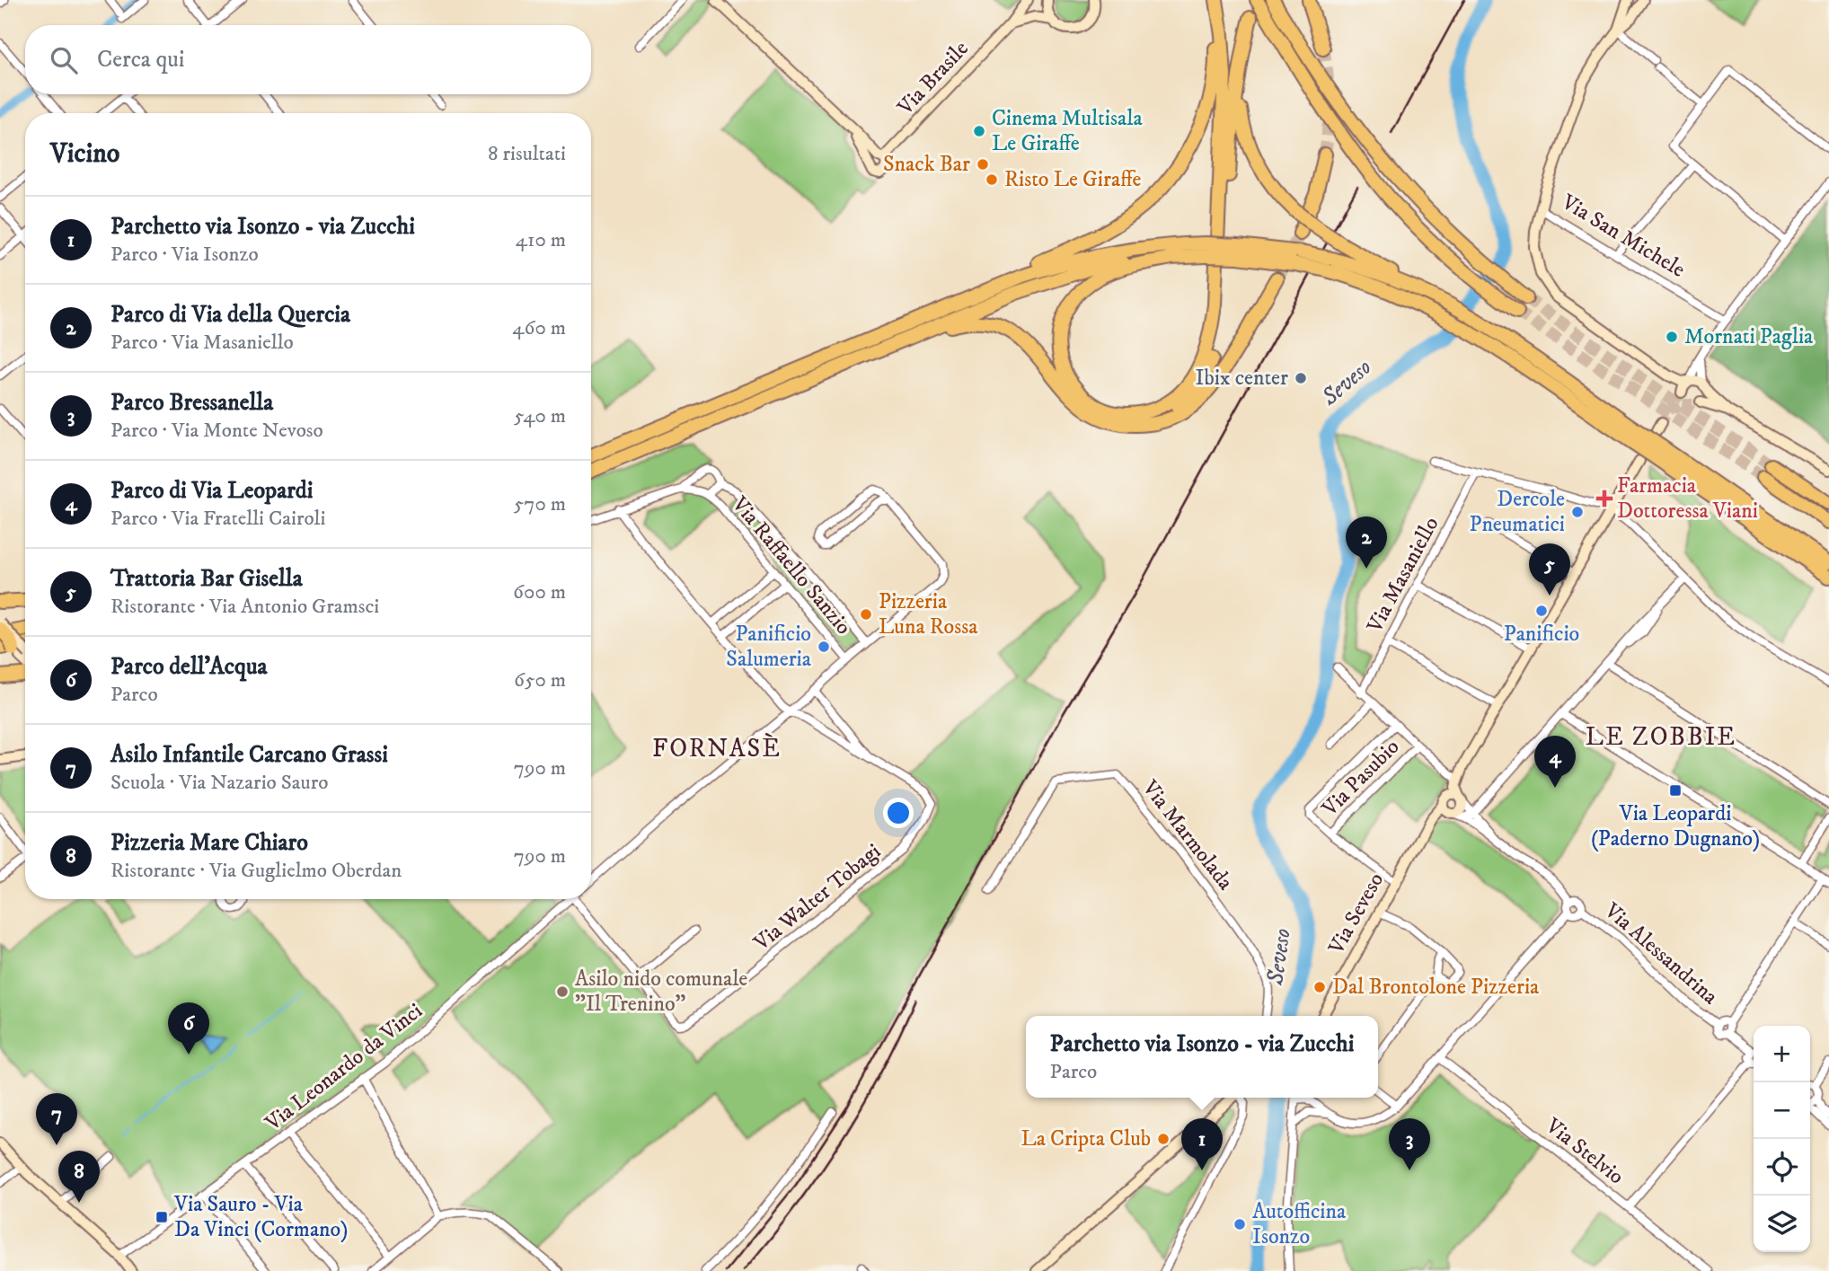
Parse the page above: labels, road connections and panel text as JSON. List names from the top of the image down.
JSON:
{
  "streets": {
    "street": [
      "Via Brasile",
      "Via San Michele",
      "Via Raffaello Sanzio",
      "Via Masaniello",
      "Via Pasubio",
      "Via Marmolada",
      "Via Walter Tobagi",
      "Via Seveso",
      "Via Alessandrina",
      "Via Leonardo da Vinci",
      "Via Stelvio"
    ]
  },
  "districts": ["LE ZOBBIE", "FORNASÈ"],
  "water": ["Seveso"],
  "places": {
    "other": [
      "Cinema Multisala Le Giraffe",
      "Snack Bar",
      "Risto Le Giraffe",
      "Mornati Paglia",
      "Ibix center",
      "Dercole Pneumatici",
      "Panificio",
      "Pizzeria Luna Rossa",
      "Panificio Salumeria",
      "Dal Brontolone Pizzeria",
      "Asilo nido comunale \"Il Trenino\"",
      "La Cripta Club",
      "Autofficina Isonzo"
    ],
    "health": ["Farmacia Dottoressa Viani"],
    "transit": ["Via Leopardi (Paderno Dugnano)", "Via Sauro - Via Da Vinci (Cormano)"]
  },
  "page": {
    "search": "Cerca qui",
    "heading": ["Vicino", "8 risultati"],
    "list": [
      {
        "mark": "1",
        "name": "Parchetto via Isonzo - via Zucchi",
        "note": "Parco · Via Isonzo",
        "value": "410 m"
      },
      {
        "mark": "2",
        "name": "Parco di Via della Quercia",
        "note": "Parco · Via Masaniello",
        "value": "460 m"
      },
      {
        "mark": "3",
        "name": "Parco Bressanella",
        "note": "Parco · Via Monte Nevoso",
        "value": "540 m"
      },
      {
        "mark": "4",
        "name": "Parco di Via Leopardi",
        "note": "Parco · Via Fratelli Cairoli",
        "value": "570 m"
      },
      {
        "mark": "5",
        "name": "Trattoria Bar Gisella",
        "note": "Ristorante · Via Antonio Gramsci",
        "value": "600 m"
      },
      {
        "mark": "6",
        "name": "Parco dell'Acqua",
        "note": "Parco",
        "value": "650 m"
      },
      {
        "mark": "7",
        "name": "Asilo Infantile Carcano Grassi",
        "note": "Scuola · Via Nazario Sauro",
        "value": "790 m"
      },
      {
        "mark": "8",
        "name": "Pizzeria Mare Chiaro",
        "note": "Ristorante · Via Guglielmo Oberdan",
        "value": "790 m"
      }
    ],
    "pins": [
      "2",
      "5",
      "4",
      "6",
      "7",
      "1",
      "3",
      "8"
    ],
    "popup": ["Parchetto via Isonzo - via Zucchi", "Parco"],
    "map_buttons": ["+", "−"]
  }
}
